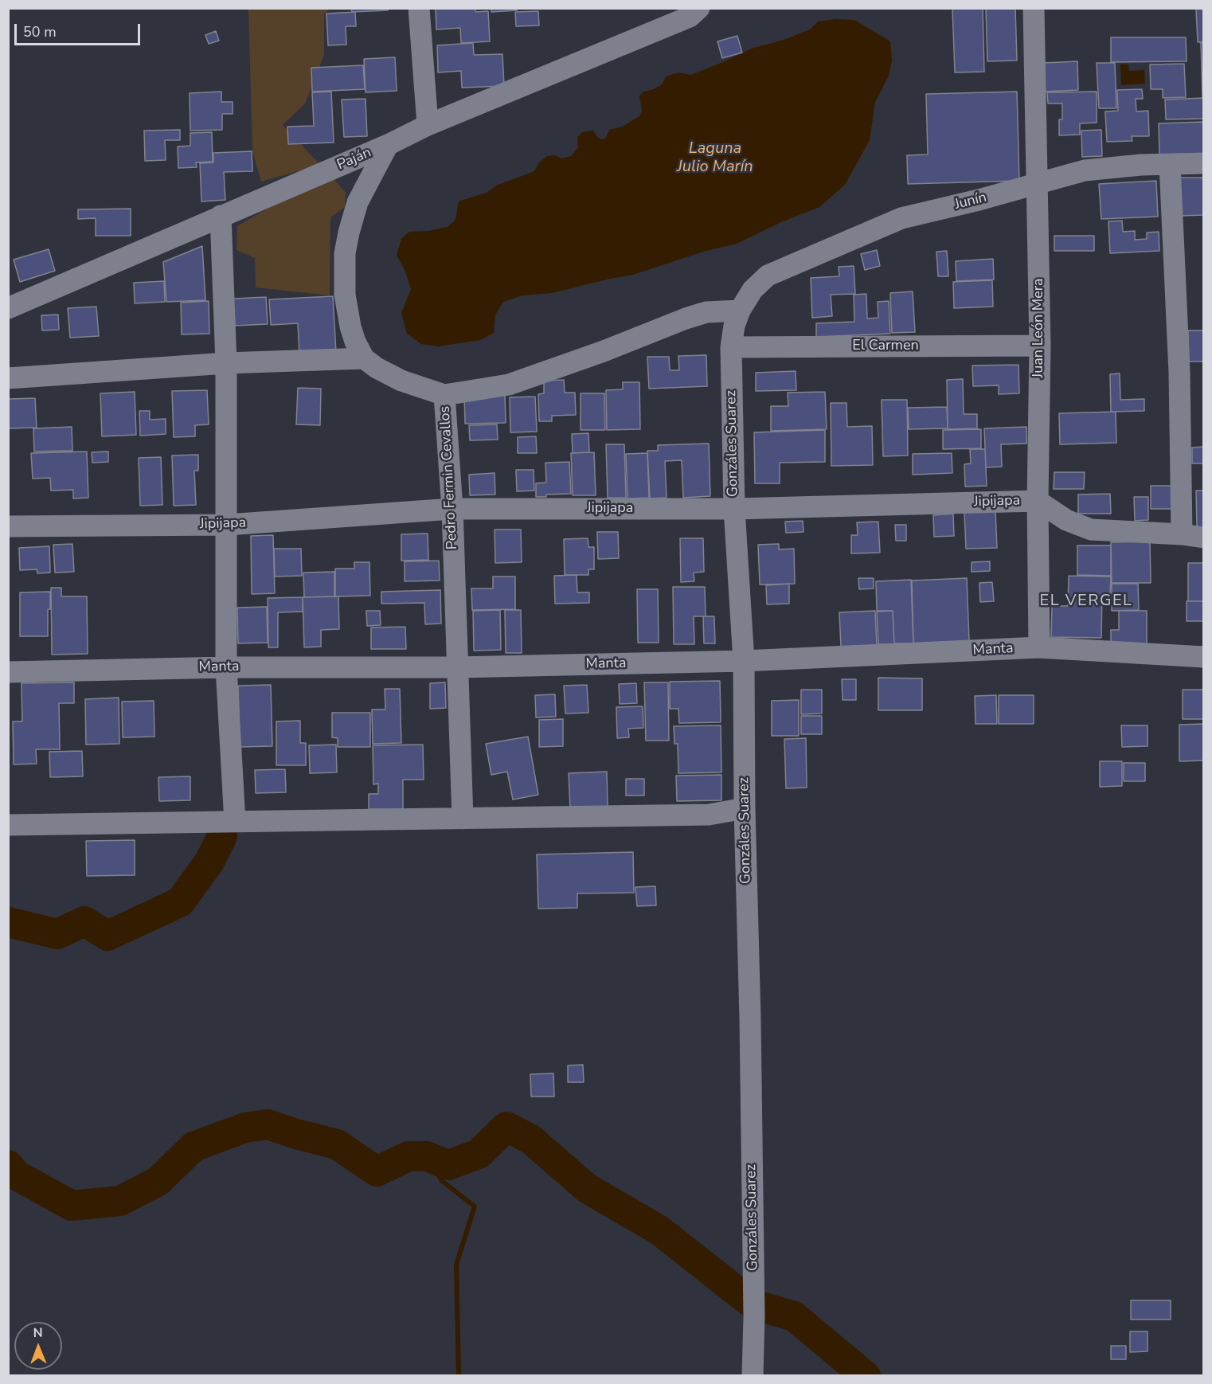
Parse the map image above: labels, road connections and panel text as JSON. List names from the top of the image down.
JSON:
{
  "streets": {
    "street": [
      "Paján",
      "Junín",
      "Juan León Mera",
      "El Carmen",
      "Gonzáles Suarez",
      "Pedro Fermin Cevallos",
      "Jipijapa",
      "Manta"
    ]
  },
  "crossings": [
    ["Junín", "Juan León Mera"],
    ["Junín", "Gonzáles Suarez"],
    ["Juan León Mera", "El Carmen"],
    ["Juan León Mera", "Jipijapa"],
    ["Juan León Mera", "Manta"],
    ["El Carmen", "Gonzáles Suarez"],
    ["Gonzáles Suarez", "Jipijapa"],
    ["Gonzáles Suarez", "Manta"],
    ["Pedro Fermin Cevallos", "Jipijapa"],
    ["Pedro Fermin Cevallos", "Manta"]
  ],
  "districts": ["EL VERGEL"],
  "water": ["Laguna Julio Marín"],
  "scale_bar": "50 m",
  "north": "top"
}
